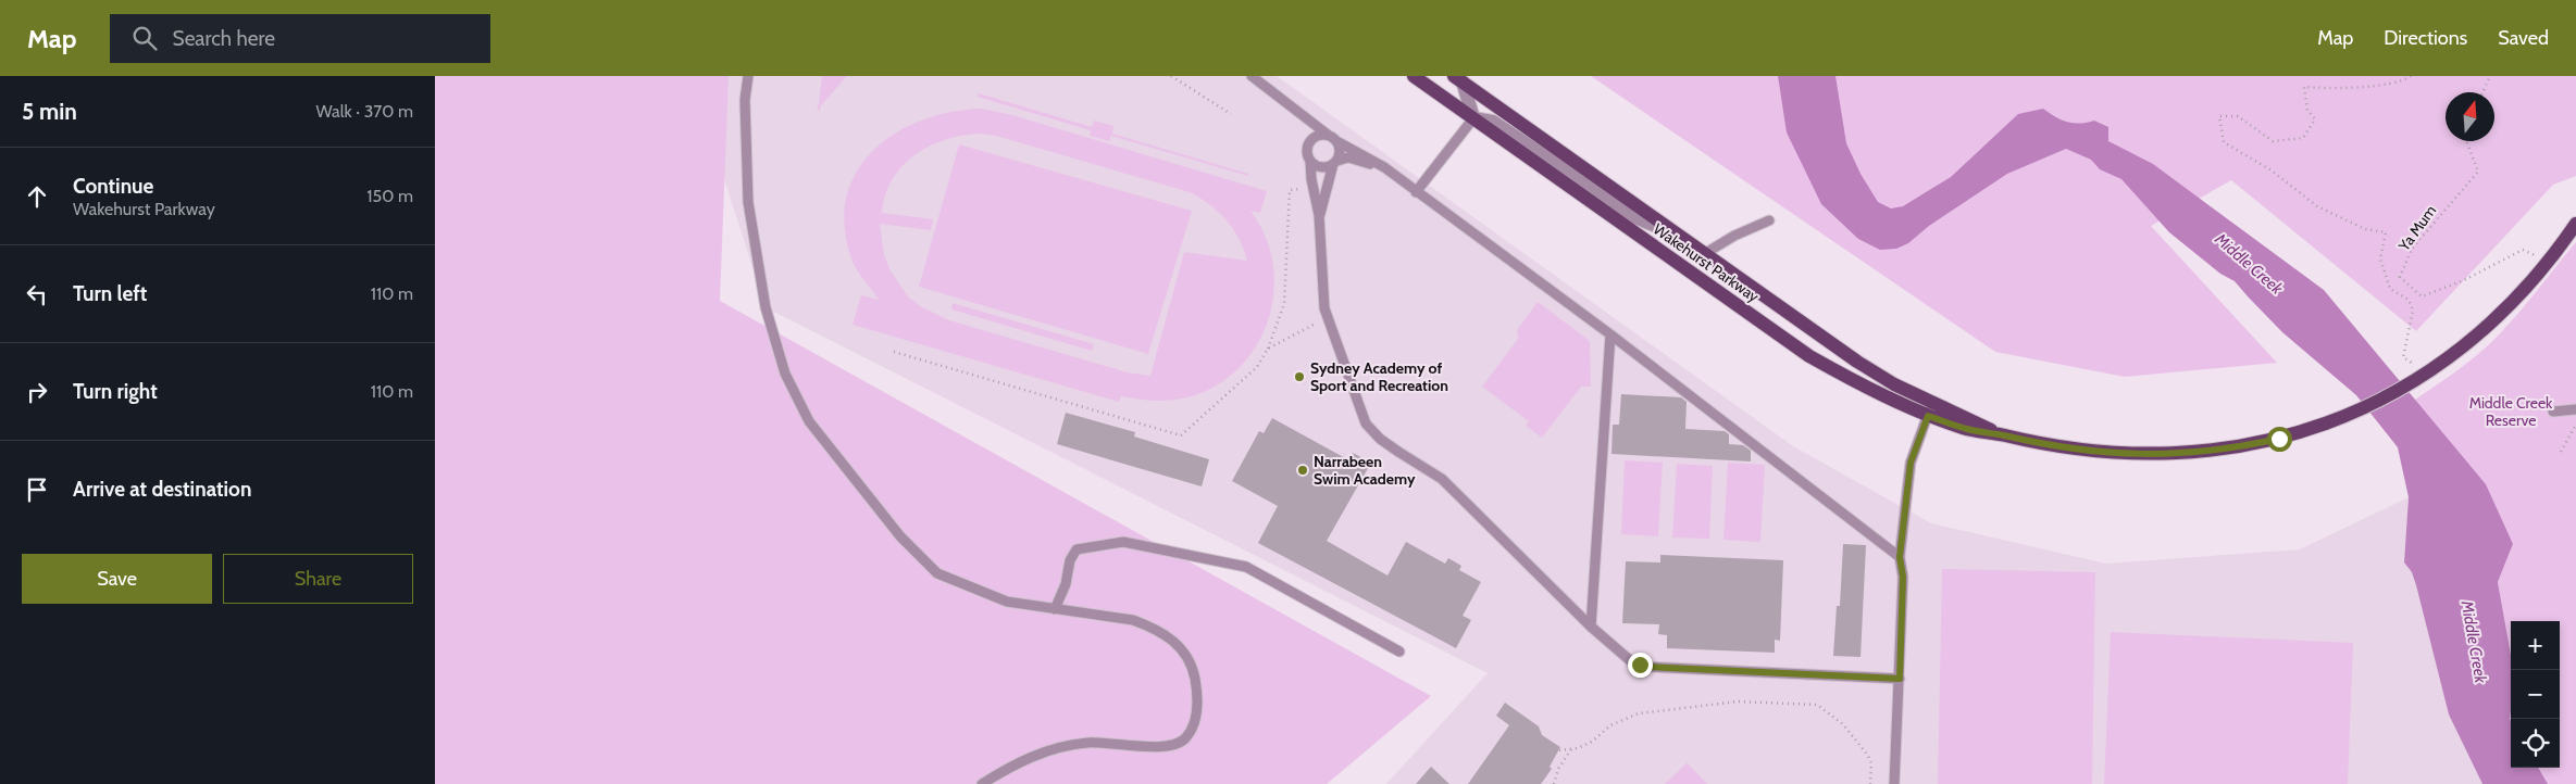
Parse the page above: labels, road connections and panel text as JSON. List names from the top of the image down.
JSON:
{
  "streets": {
    "main road": ["Wakehurst Parkway"],
    "path": ["Ya Mum"]
  },
  "crossings": [
    ["Ya Mum", "Wakehurst Parkway"]
  ],
  "water": ["Middle Creek"],
  "parks": ["Middle Creek Reserve"],
  "places": ["Sydney Academy of Sport and Recreation", "Narrabeen Swim Academy"],
  "north": "top",
  "page": {
    "header": "Map",
    "search": "Search here",
    "nav": ["Map", "Directions", "Saved"],
    "heading": ["5 min", "Walk · 370 m"],
    "list": [
      ["Continue", "Wakehurst Parkway", "150 m"],
      ["Turn left", "110 m"],
      ["Turn right", "110 m"],
      "Arrive at destination"
    ],
    "buttons": ["Save", "Share"],
    "map_buttons": ["+", "−"]
  }
}
